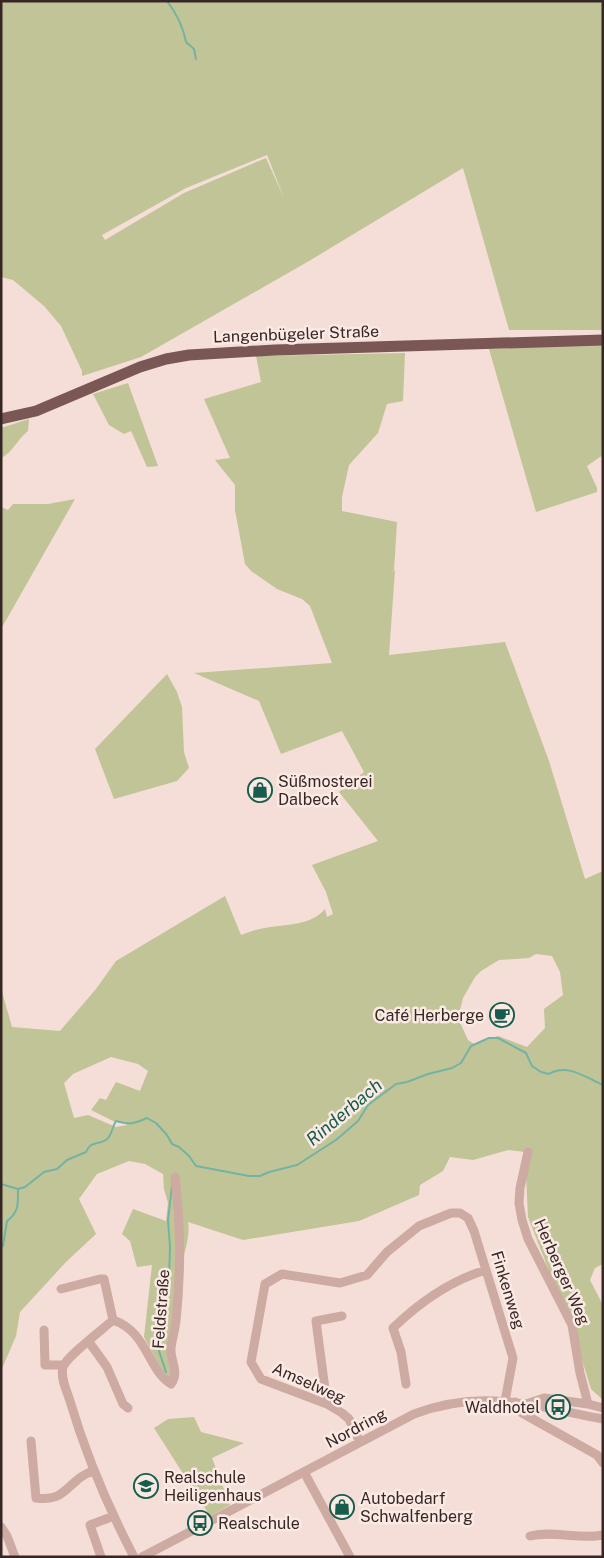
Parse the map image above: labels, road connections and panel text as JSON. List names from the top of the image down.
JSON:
{
  "streets": {
    "main road": ["Langenbügeler Straße"],
    "street": [
      "Herberger Weg",
      "Finkenweg",
      "Feldstraße",
      "Amselweg",
      "Nordring"
    ]
  },
  "crossings": [
    ["Finkenweg", "Amselweg"],
    ["Finkenweg", "Nordring"],
    ["Amselweg", "Nordring"]
  ],
  "water": ["Rinderbach"],
  "places": {
    "shop": ["Süßmosterei Dalbeck", "Autobedarf Schwalfenberg"],
    "cafe": ["Café Herberge"],
    "bus stop": ["Waldhotel", "Realschule"],
    "school or university": ["Realschule Heiligenhaus"]
  }
}
